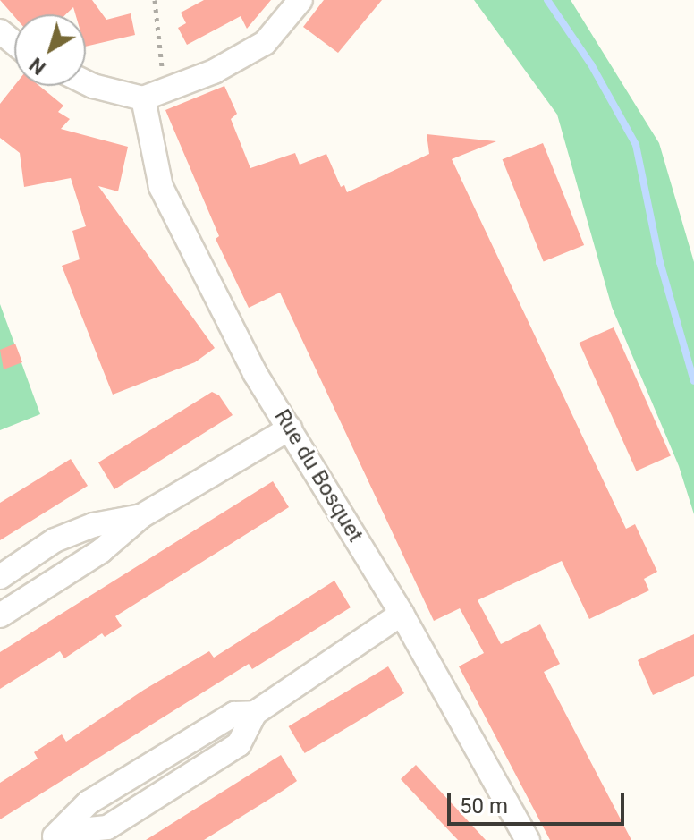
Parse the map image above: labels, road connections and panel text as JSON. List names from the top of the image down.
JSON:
{
  "streets": {
    "street": ["Rue du Bosquet"]
  },
  "scale_bar": "50 m",
  "north": "bottom left"
}
